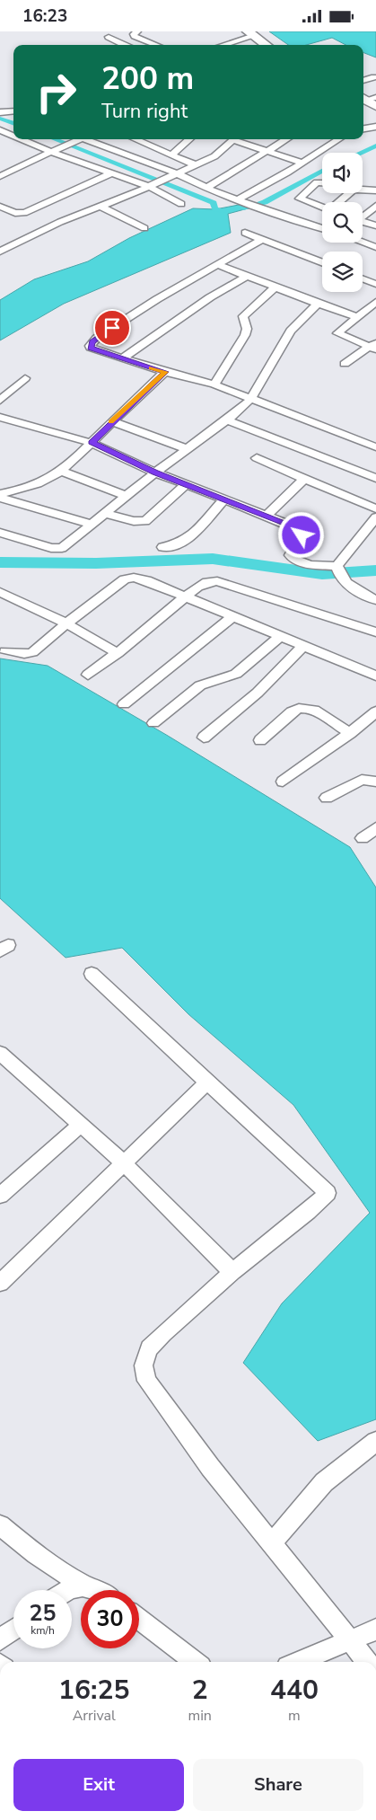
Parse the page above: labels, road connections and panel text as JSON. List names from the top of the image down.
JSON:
{
  "page": {
    "status": "16:23",
    "turn": ["200 m", "Turn right"],
    "speed": "25 km/h",
    "limit": "30",
    "eta": [
      "16:25",
      "Arrival",
      "2",
      "min",
      "440",
      "m"
    ],
    "buttons": ["Exit", "Share"]
  }
}
